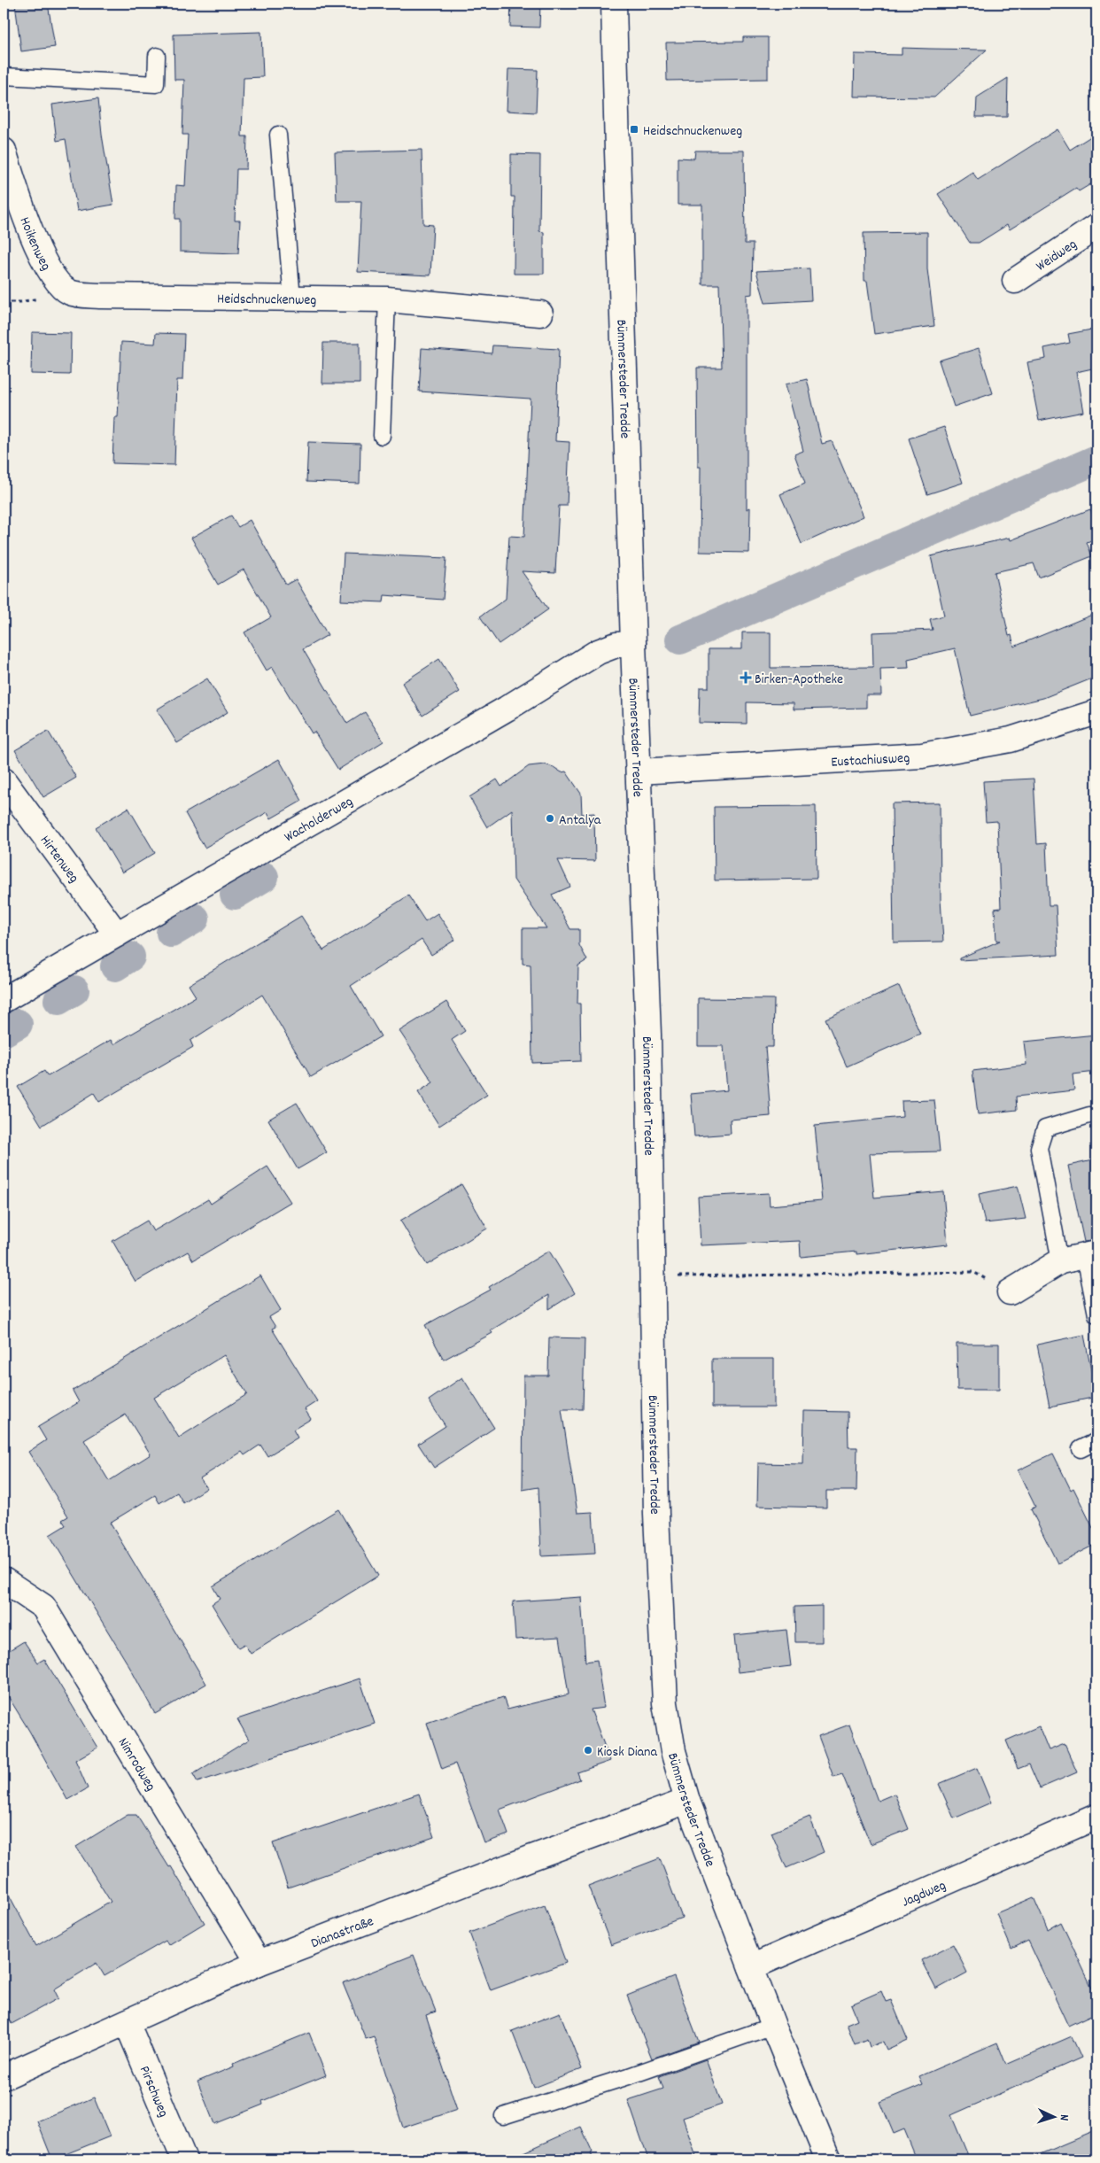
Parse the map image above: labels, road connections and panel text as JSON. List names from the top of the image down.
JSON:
{
  "streets": {
    "street": [
      "Hoikenweg",
      "Weidweg",
      "Heidschnuckenweg",
      "Bümmersteder Tredde",
      "Eustachiusweg",
      "Wacholderweg",
      "Hirtenweg",
      "Nimrodweg",
      "Jagdweg",
      "Dianastraße",
      "Pirschweg"
    ]
  },
  "crossings": [
    ["Hoikenweg", "Heidschnuckenweg"],
    ["Bümmersteder Tredde", "Eustachiusweg"],
    ["Bümmersteder Tredde", "Wacholderweg"],
    ["Bümmersteder Tredde", "Jagdweg"],
    ["Bümmersteder Tredde", "Dianastraße"],
    ["Wacholderweg", "Hirtenweg"],
    ["Nimrodweg", "Dianastraße"],
    ["Dianastraße", "Pirschweg"]
  ],
  "places": {
    "transit": ["Heidschnuckenweg"],
    "health": ["Birken-Apotheke"],
    "other": ["Antalya", "Kiosk Diana"]
  },
  "north": "right"
}
